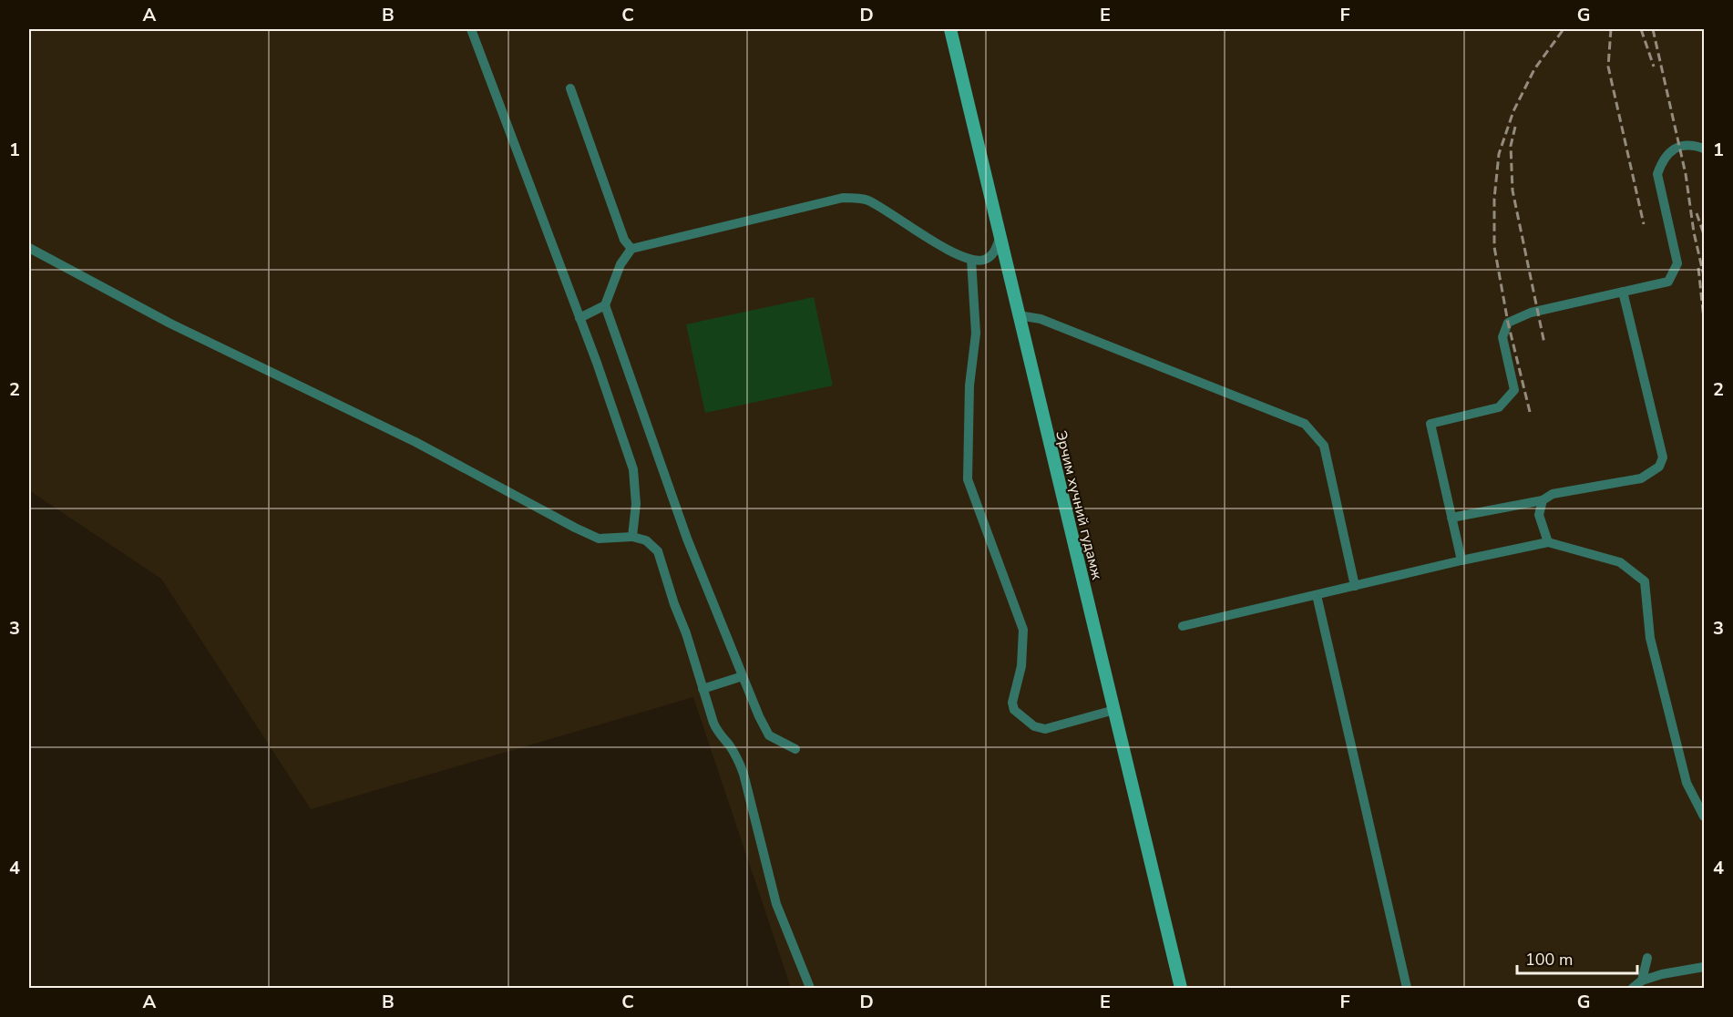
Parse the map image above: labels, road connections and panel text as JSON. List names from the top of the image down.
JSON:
{
  "streets": {
    "main road": ["Эрчим хүчний гудамж"]
  },
  "scale_bar": "100 m",
  "grid": {
    "columns": [
      "A",
      "B",
      "C",
      "D",
      "E",
      "F",
      "G"
    ],
    "rows": [
      "1",
      "2",
      "3",
      "4"
    ]
  }
}
